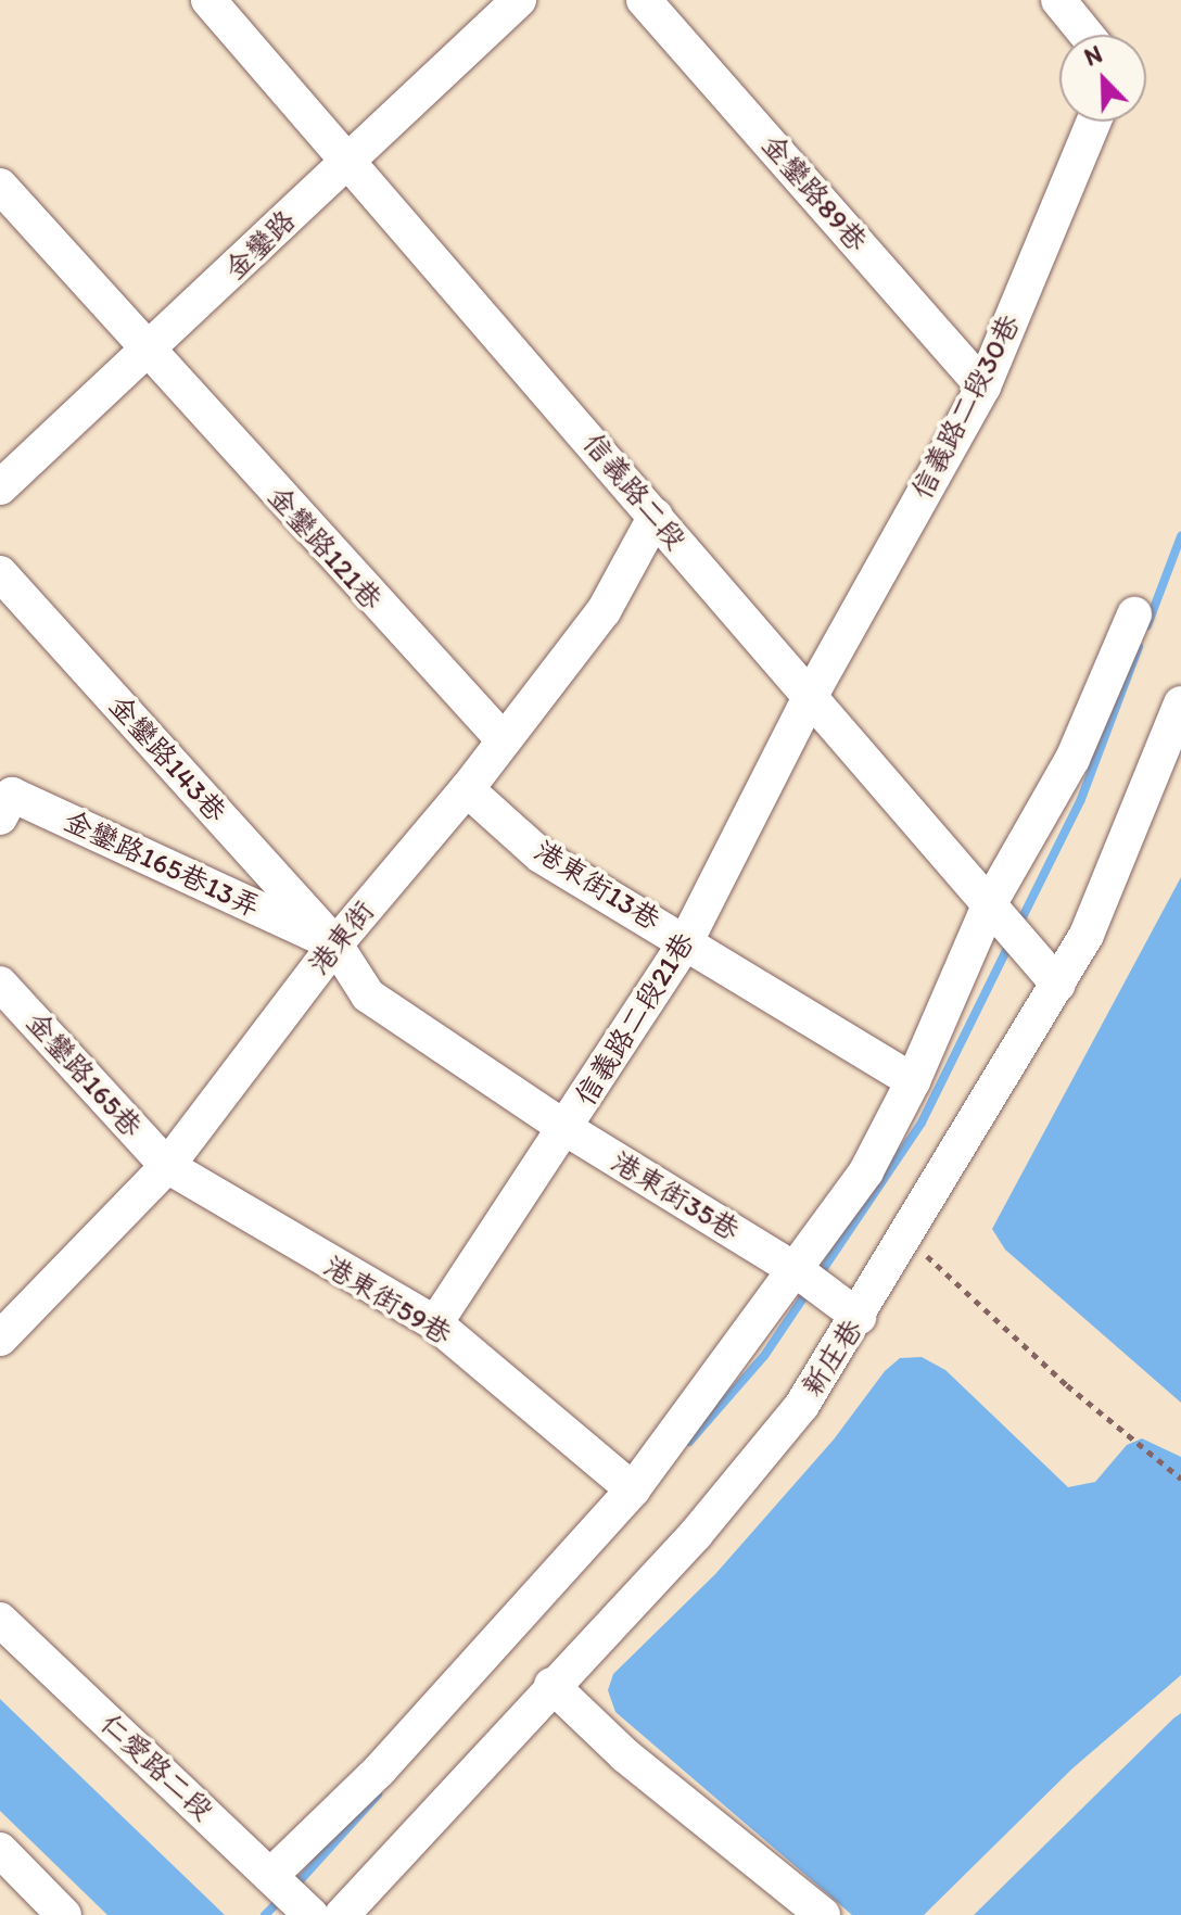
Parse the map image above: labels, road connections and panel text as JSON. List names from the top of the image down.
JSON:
{
  "streets": {
    "street": [
      "金鑾路89巷",
      "金鑾路",
      "信義路二段30巷",
      "信義路二段",
      "金鑾路121巷",
      "金鑾路143巷",
      "金鑾路165巷13弄",
      "港東街13巷",
      "港東街",
      "信義路二段21巷",
      "金鑾路165巷",
      "港東街35巷",
      "港東街59巷",
      "新庄巷",
      "仁愛路二段"
    ]
  },
  "crossings": [
    ["金鑾路89巷", "信義路二段30巷"],
    ["金鑾路", "信義路二段"],
    ["金鑾路", "金鑾路121巷"],
    ["信義路二段30巷", "信義路二段"],
    ["信義路二段30巷", "信義路二段21巷"],
    ["信義路二段", "港東街"],
    ["信義路二段", "信義路二段21巷"],
    ["信義路二段", "新庄巷"],
    ["金鑾路121巷", "港東街"],
    ["金鑾路143巷", "金鑾路165巷13弄"],
    ["金鑾路143巷", "港東街"],
    ["金鑾路143巷", "港東街35巷"],
    ["金鑾路165巷13弄", "港東街"],
    ["金鑾路165巷13弄", "港東街35巷"],
    ["港東街13巷", "港東街"],
    ["港東街13巷", "信義路二段21巷"],
    ["港東街", "金鑾路165巷"],
    ["港東街", "港東街35巷"],
    ["港東街", "港東街59巷"],
    ["信義路二段21巷", "港東街35巷"],
    ["信義路二段21巷", "港東街59巷"],
    ["金鑾路165巷", "港東街59巷"],
    ["港東街35巷", "新庄巷"]
  ],
  "north": "top left"
}
